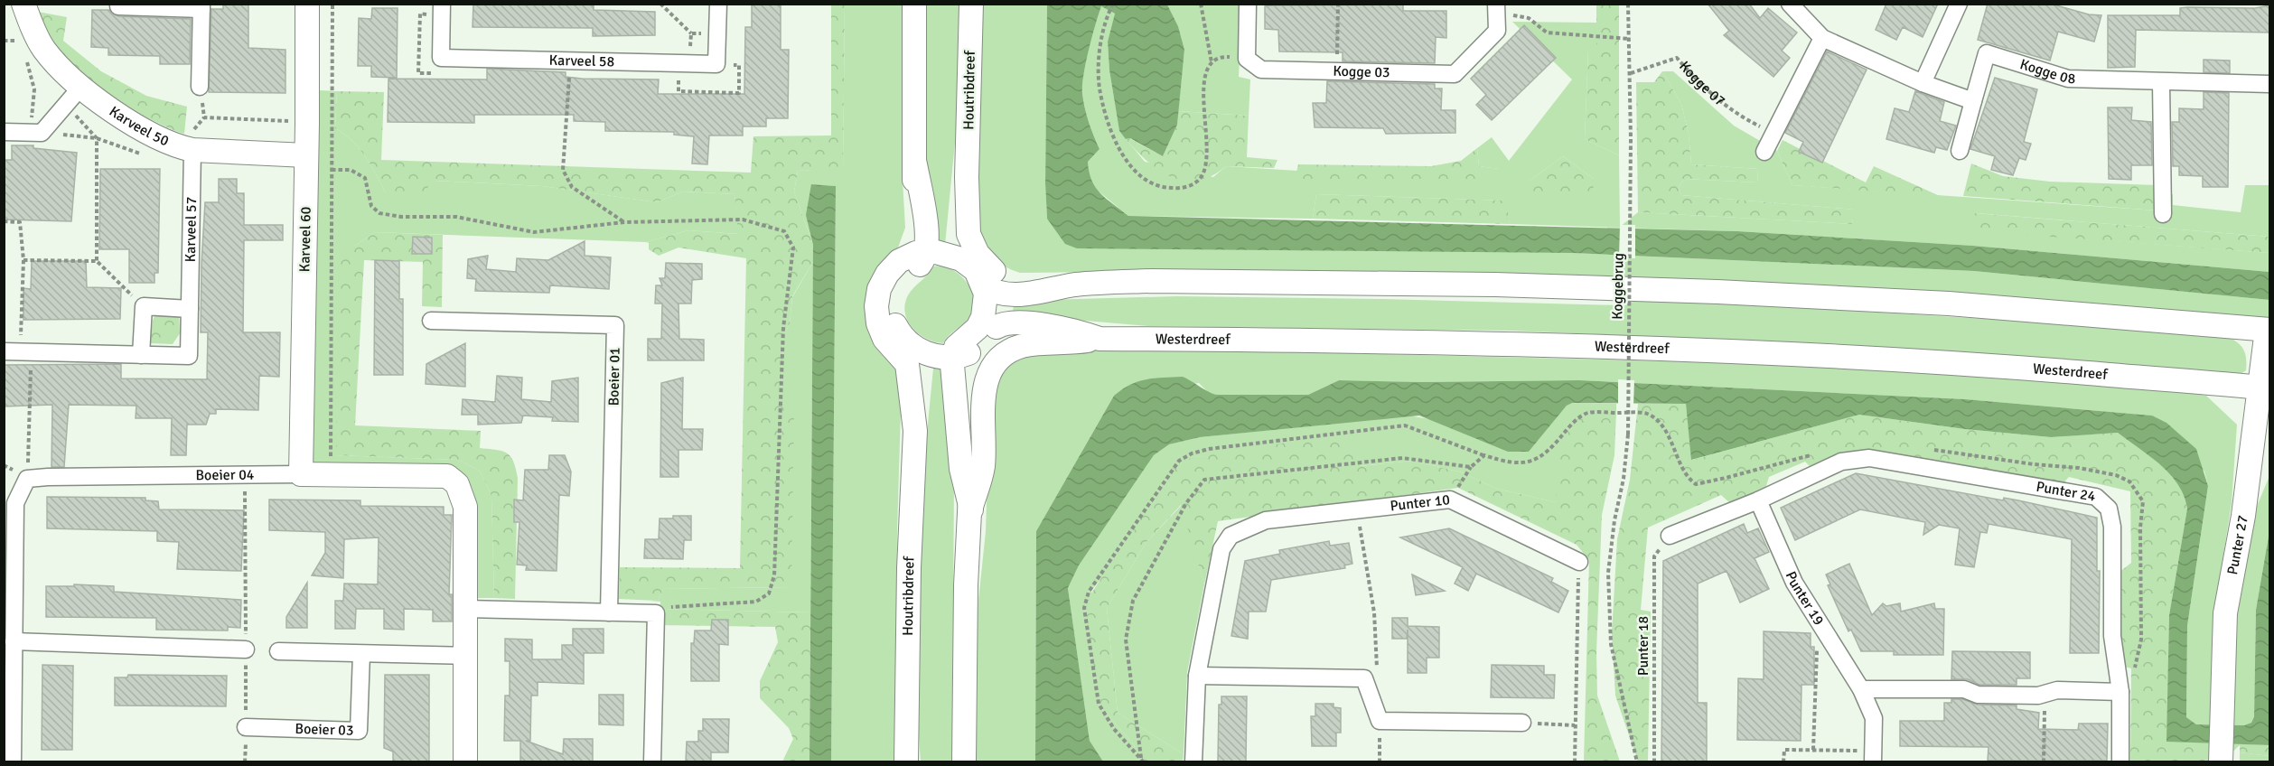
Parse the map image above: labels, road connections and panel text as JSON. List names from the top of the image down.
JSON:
{
  "streets": {
    "main road": [
      "Houtribdreef",
      "Karveel 50",
      "Karveel 60",
      "Westerdreef",
      "Boeier 04",
      "Punter 27"
    ],
    "street": [
      "Karveel 58",
      "Kogge 08",
      "Kogge 03",
      "Karveel 57",
      "Boeier 01",
      "Punter 24",
      "Punter 10",
      "Punter 19",
      "Boeier 03"
    ],
    "path": ["Kogge 07", "Koggebrug", "Punter 18"]
  },
  "crossings": [
    ["Kogge 07", "Koggebrug"],
    ["Karveel 50", "Karveel 57"],
    ["Karveel 50", "Karveel 60"],
    ["Karveel 60", "Boeier 04"],
    ["Westerdreef", "Punter 27"],
    ["Punter 24", "Punter 19"]
  ]
}
